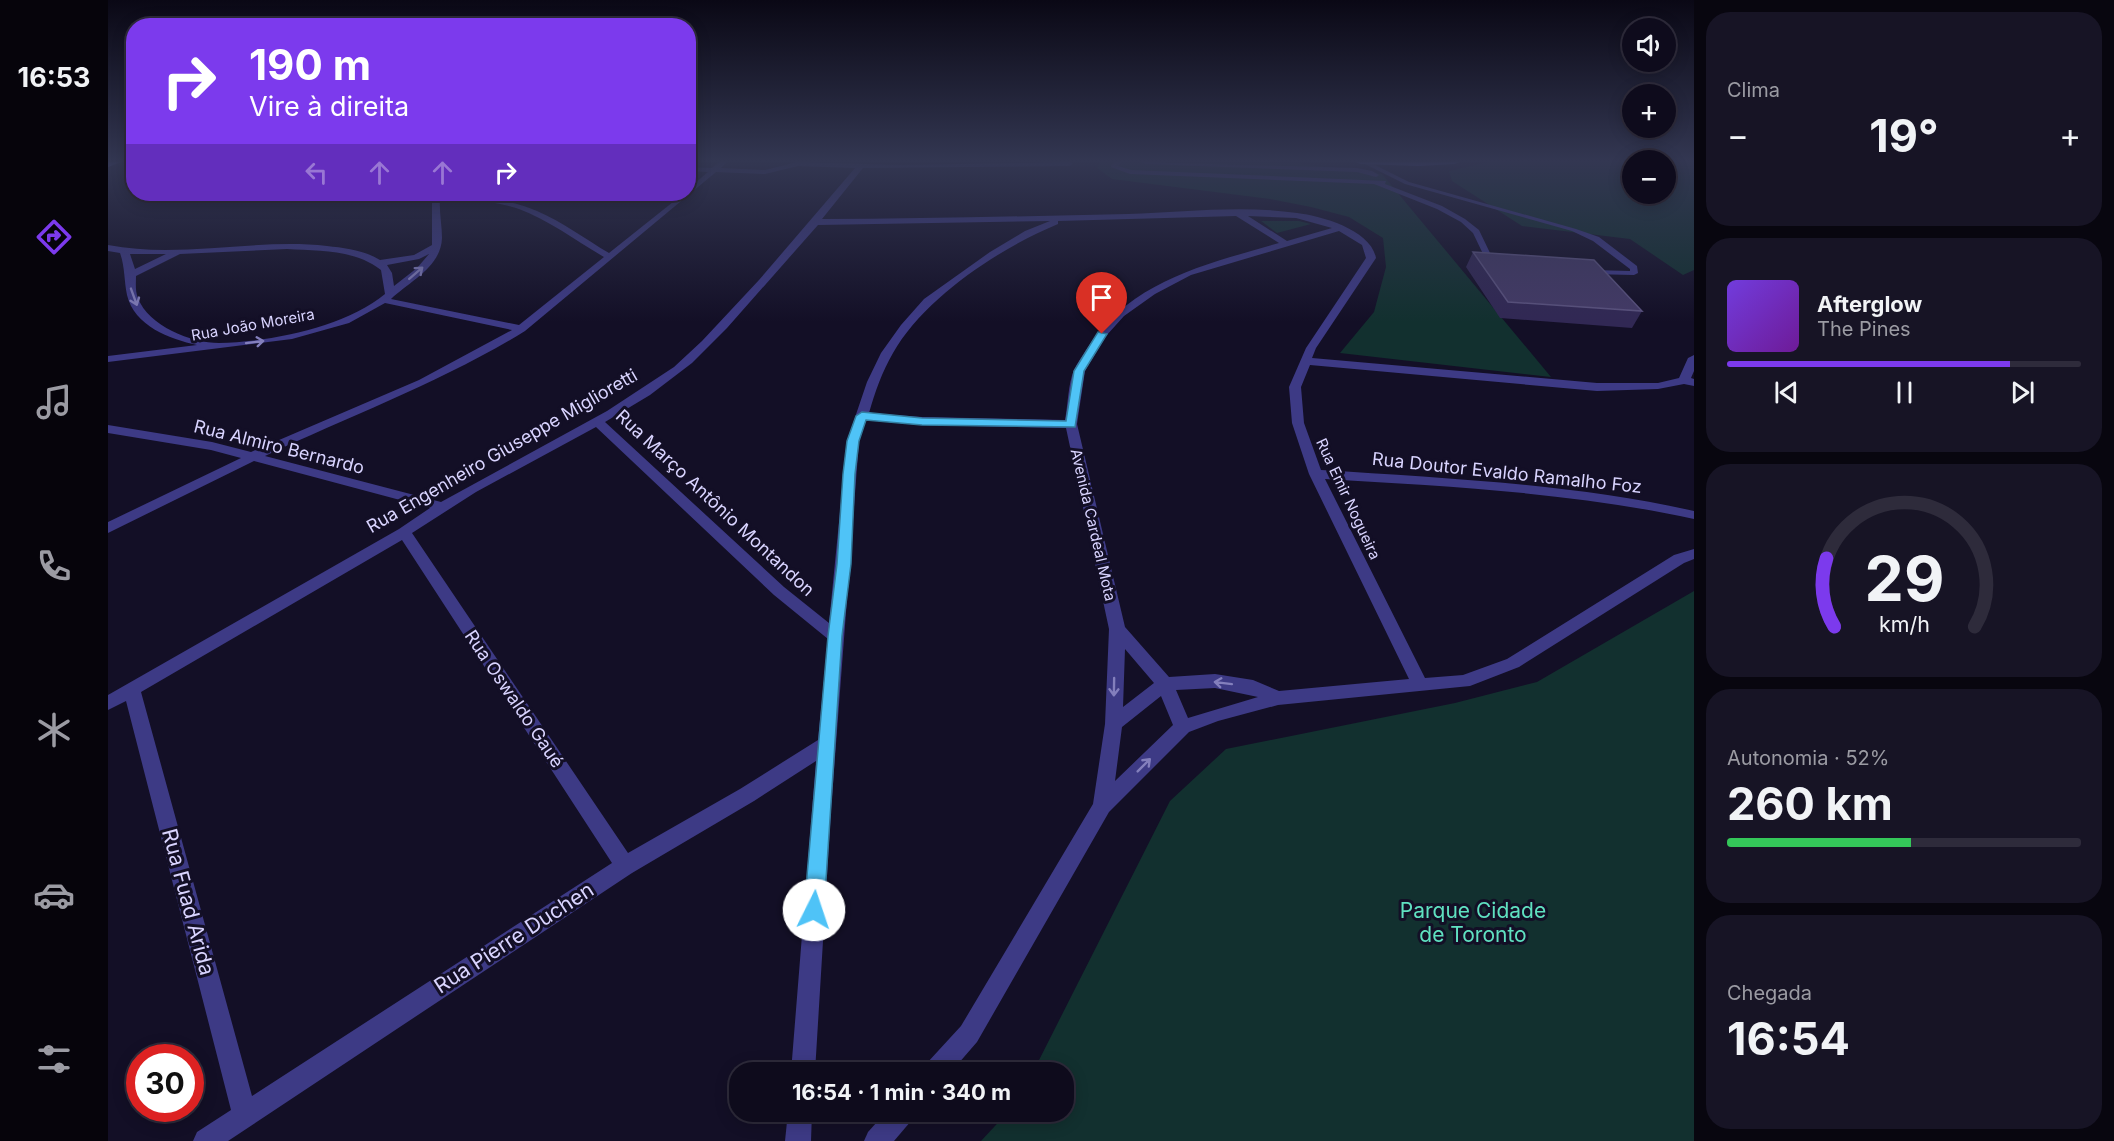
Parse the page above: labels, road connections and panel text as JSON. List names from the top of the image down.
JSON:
{
  "streets": {
    "street": [
      "Rua João Moreira",
      "Rua Almiro Bernardo",
      "Rua Engenheiro Giuseppe Miglioretti",
      "Rua Doutor Evaldo Ramalho Foz",
      "Rua Emir Nogueira",
      "Rua Março Antônio Montandon",
      "Avenida Cardeal Mota",
      "Rua Oswaldo Gaué",
      "Rua Fuad Arida",
      "Rua Pierre Duchen"
    ]
  },
  "crossings": [
    ["Rua Almiro Bernardo", "Rua Engenheiro Giuseppe Miglioretti"],
    ["Rua Engenheiro Giuseppe Miglioretti", "Rua Emir Nogueira"],
    ["Rua Engenheiro Giuseppe Miglioretti", "Rua Março Antônio Montandon"],
    ["Rua Engenheiro Giuseppe Miglioretti", "Rua Oswaldo Gaué"],
    ["Rua Engenheiro Giuseppe Miglioretti", "Rua Fuad Arida"],
    ["Rua Doutor Evaldo Ramalho Foz", "Rua Emir Nogueira"],
    ["Rua Emir Nogueira", "Avenida Cardeal Mota"],
    ["Rua Oswaldo Gaué", "Rua Pierre Duchen"],
    ["Rua Fuad Arida", "Rua Pierre Duchen"]
  ],
  "parks": ["Parque Cidade de Toronto"],
  "page": {
    "tabs": "16:53",
    "tile": [
      "Clima",
      ["Autonomia · 52%", "260 km"],
      ["Chegada", "16:54"]
    ],
    "map_buttons": ["+", "−"],
    "turn": ["190 m", "Vire à direita"],
    "heat": ["−", "19°", "+"],
    "song": ["Afterglow", "The Pines"],
    "limit": "30",
    "trip": "16:54 · 1 min · 340 m",
    "gauge": ["29", "km/h"]
  }
}
